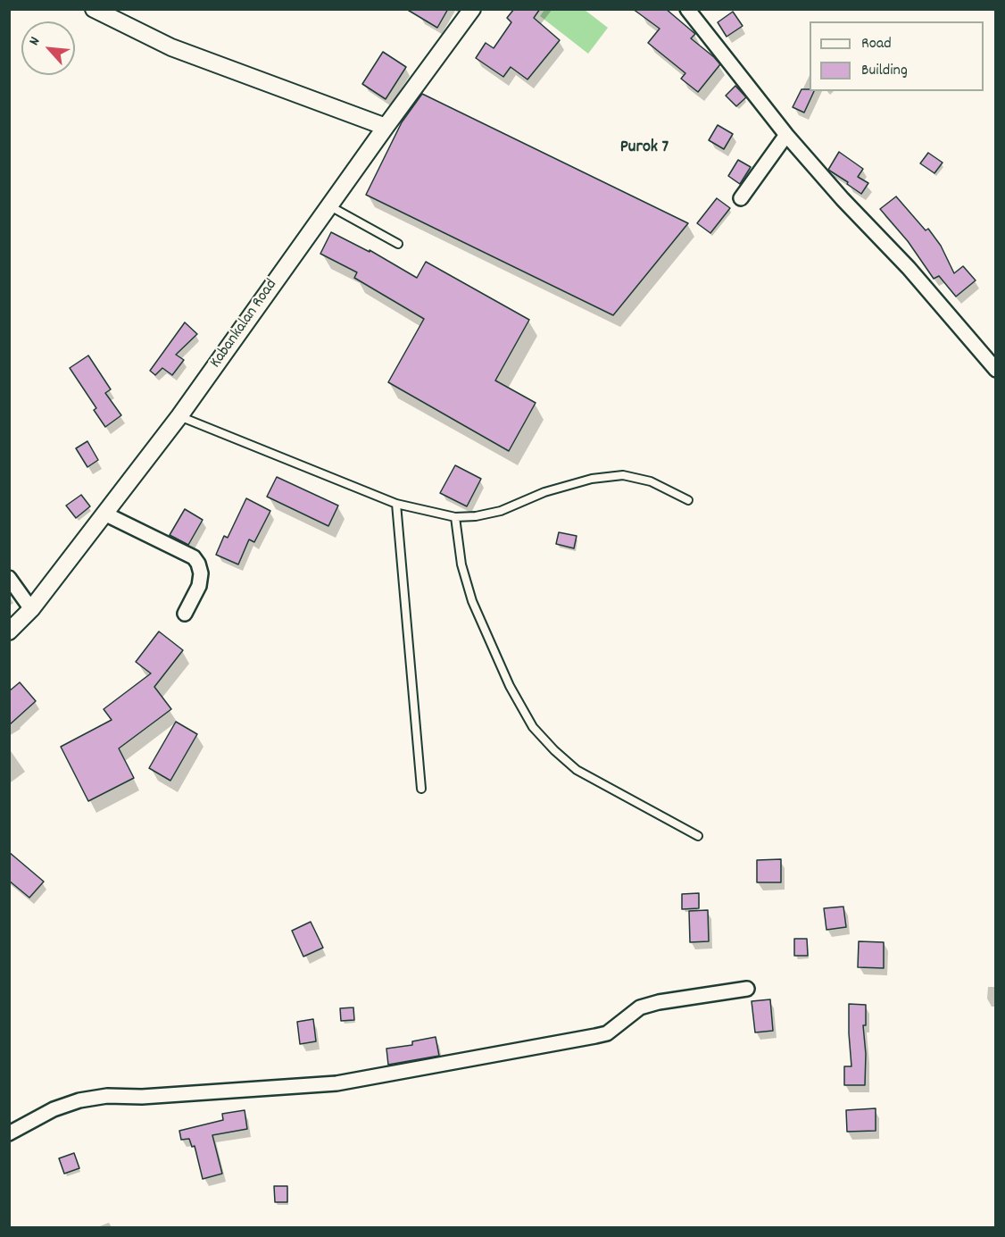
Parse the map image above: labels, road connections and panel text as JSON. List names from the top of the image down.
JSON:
{
  "streets": {
    "street": ["Kabankalan Road"]
  },
  "districts": ["Purok 7"],
  "legend": ["Road", "Building"],
  "north": "top left"
}
